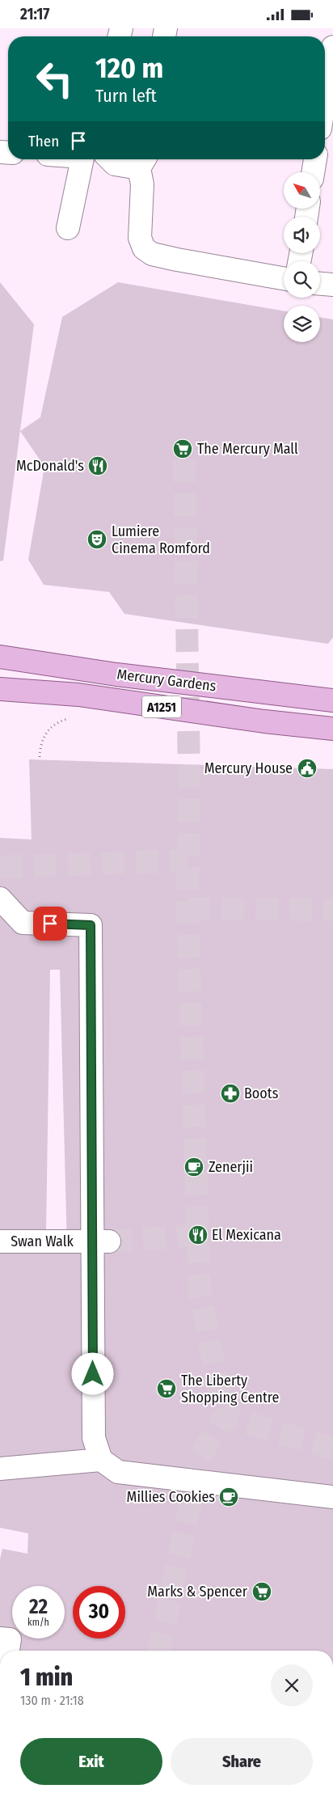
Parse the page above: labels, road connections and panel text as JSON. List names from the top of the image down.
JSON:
{
  "streets": {
    "main road": ["Mercury Gardens", "A1251"],
    "street": ["Swan Walk"]
  },
  "places": {
    "supermarket": ["The Mercury Mall", "The Liberty Shopping Centre", "Marks & Spencer"],
    "restaurant": ["McDonald's", "El Mexicana"],
    "theatre": ["Lumiere Cinema Romford"],
    "public building": ["Mercury House"],
    "pharmacy": ["Boots"],
    "cafe": ["Zenerjii", "Millies Cookies"]
  },
  "north": "top left",
  "page": {
    "status": "21:17",
    "turn": ["120 m", "Turn left"],
    "then": "Then",
    "speed": "22 km/h",
    "limit": "30",
    "heading": ["1 min", "130 m · 21:18"],
    "buttons": ["Exit", "Share"]
  }
}
